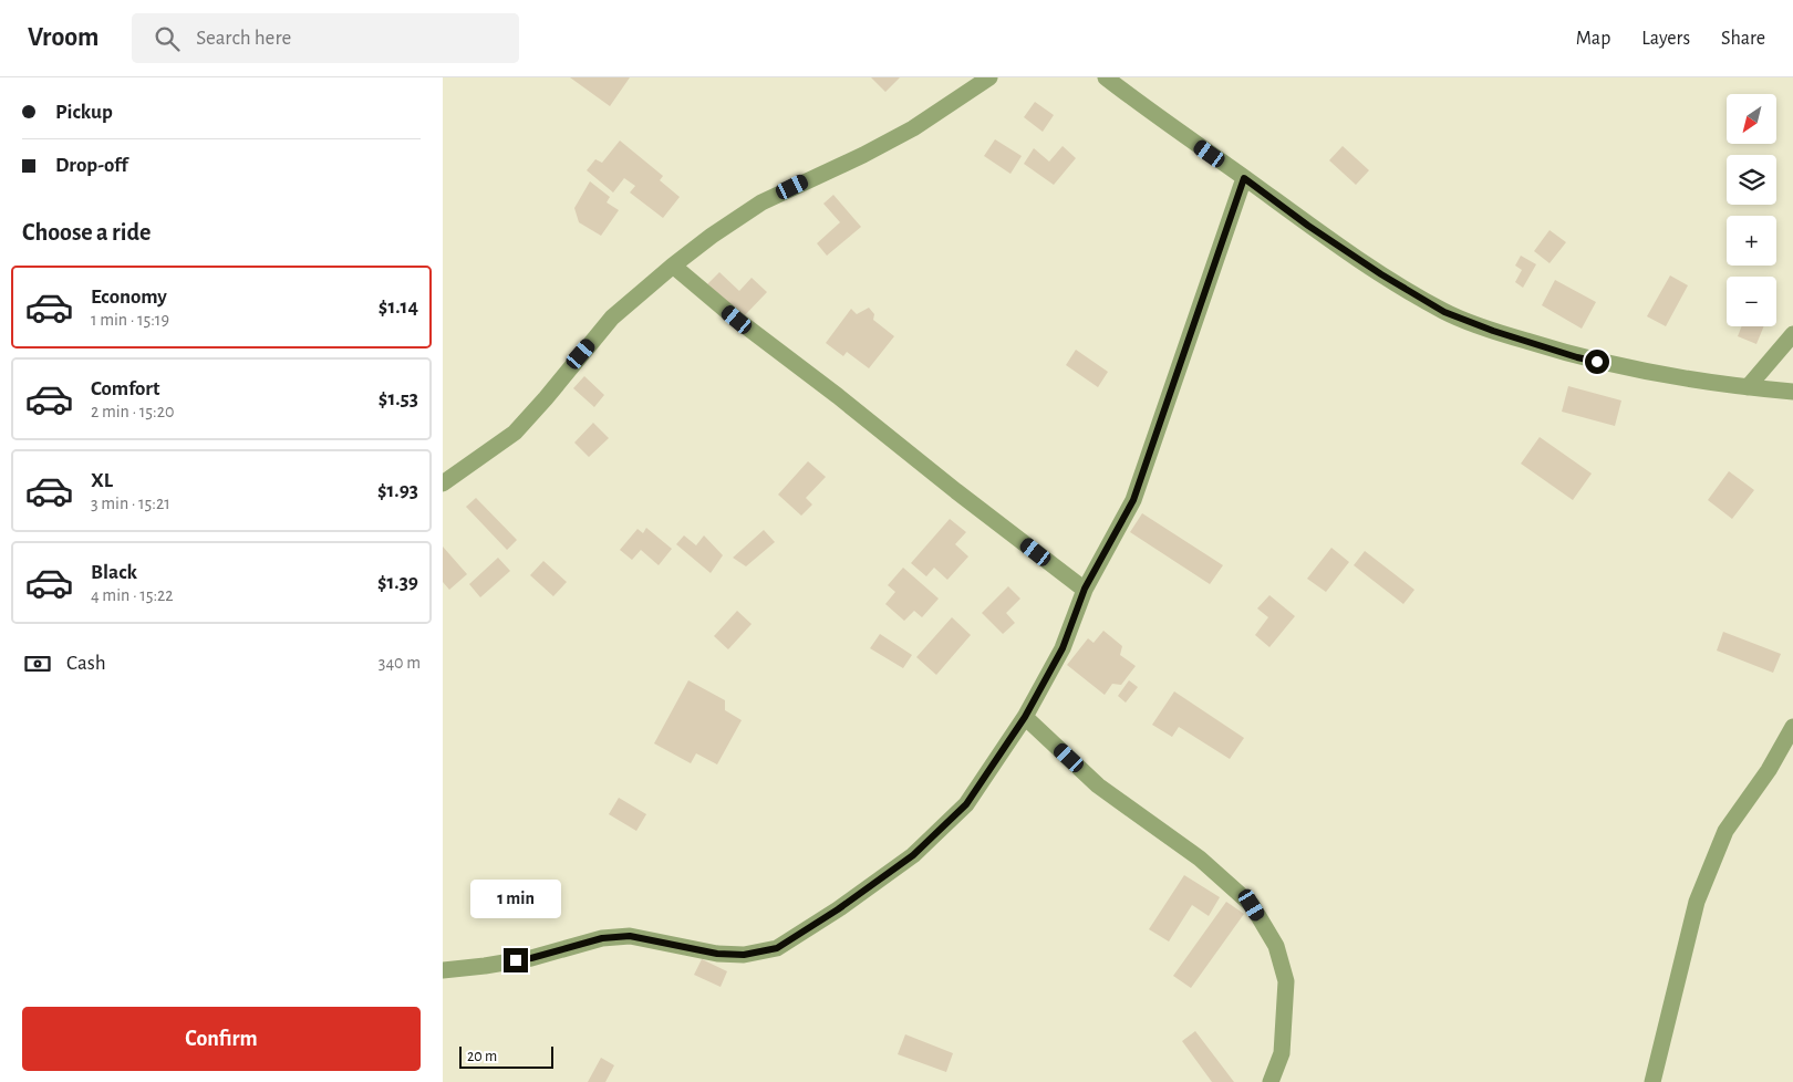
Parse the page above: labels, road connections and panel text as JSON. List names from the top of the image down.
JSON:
{
  "scale_bar": "20 m",
  "north": "bottom left",
  "page": {
    "header": "Vroom",
    "search": "Search here",
    "nav": ["Map", "Layers", "Share"],
    "banner": ["Pickup", "Drop-off"],
    "map_buttons": ["+", "−"],
    "heading": "Choose a ride",
    "list": [
      {
        "name": "Economy",
        "note": "1 min · 15:19",
        "value": "$1.14"
      },
      {
        "name": "Comfort",
        "note": "2 min · 15:20",
        "value": "$1.53"
      },
      {
        "name": "XL",
        "note": "3 min · 15:21",
        "value": "$1.93"
      },
      {
        "name": "Black",
        "note": "4 min · 15:22",
        "value": "$1.39"
      }
    ],
    "pay": ["Cash", "340 m"],
    "bubble": "1 min",
    "buttons": "Confirm",
    "scale": "20 m"
  }
}
